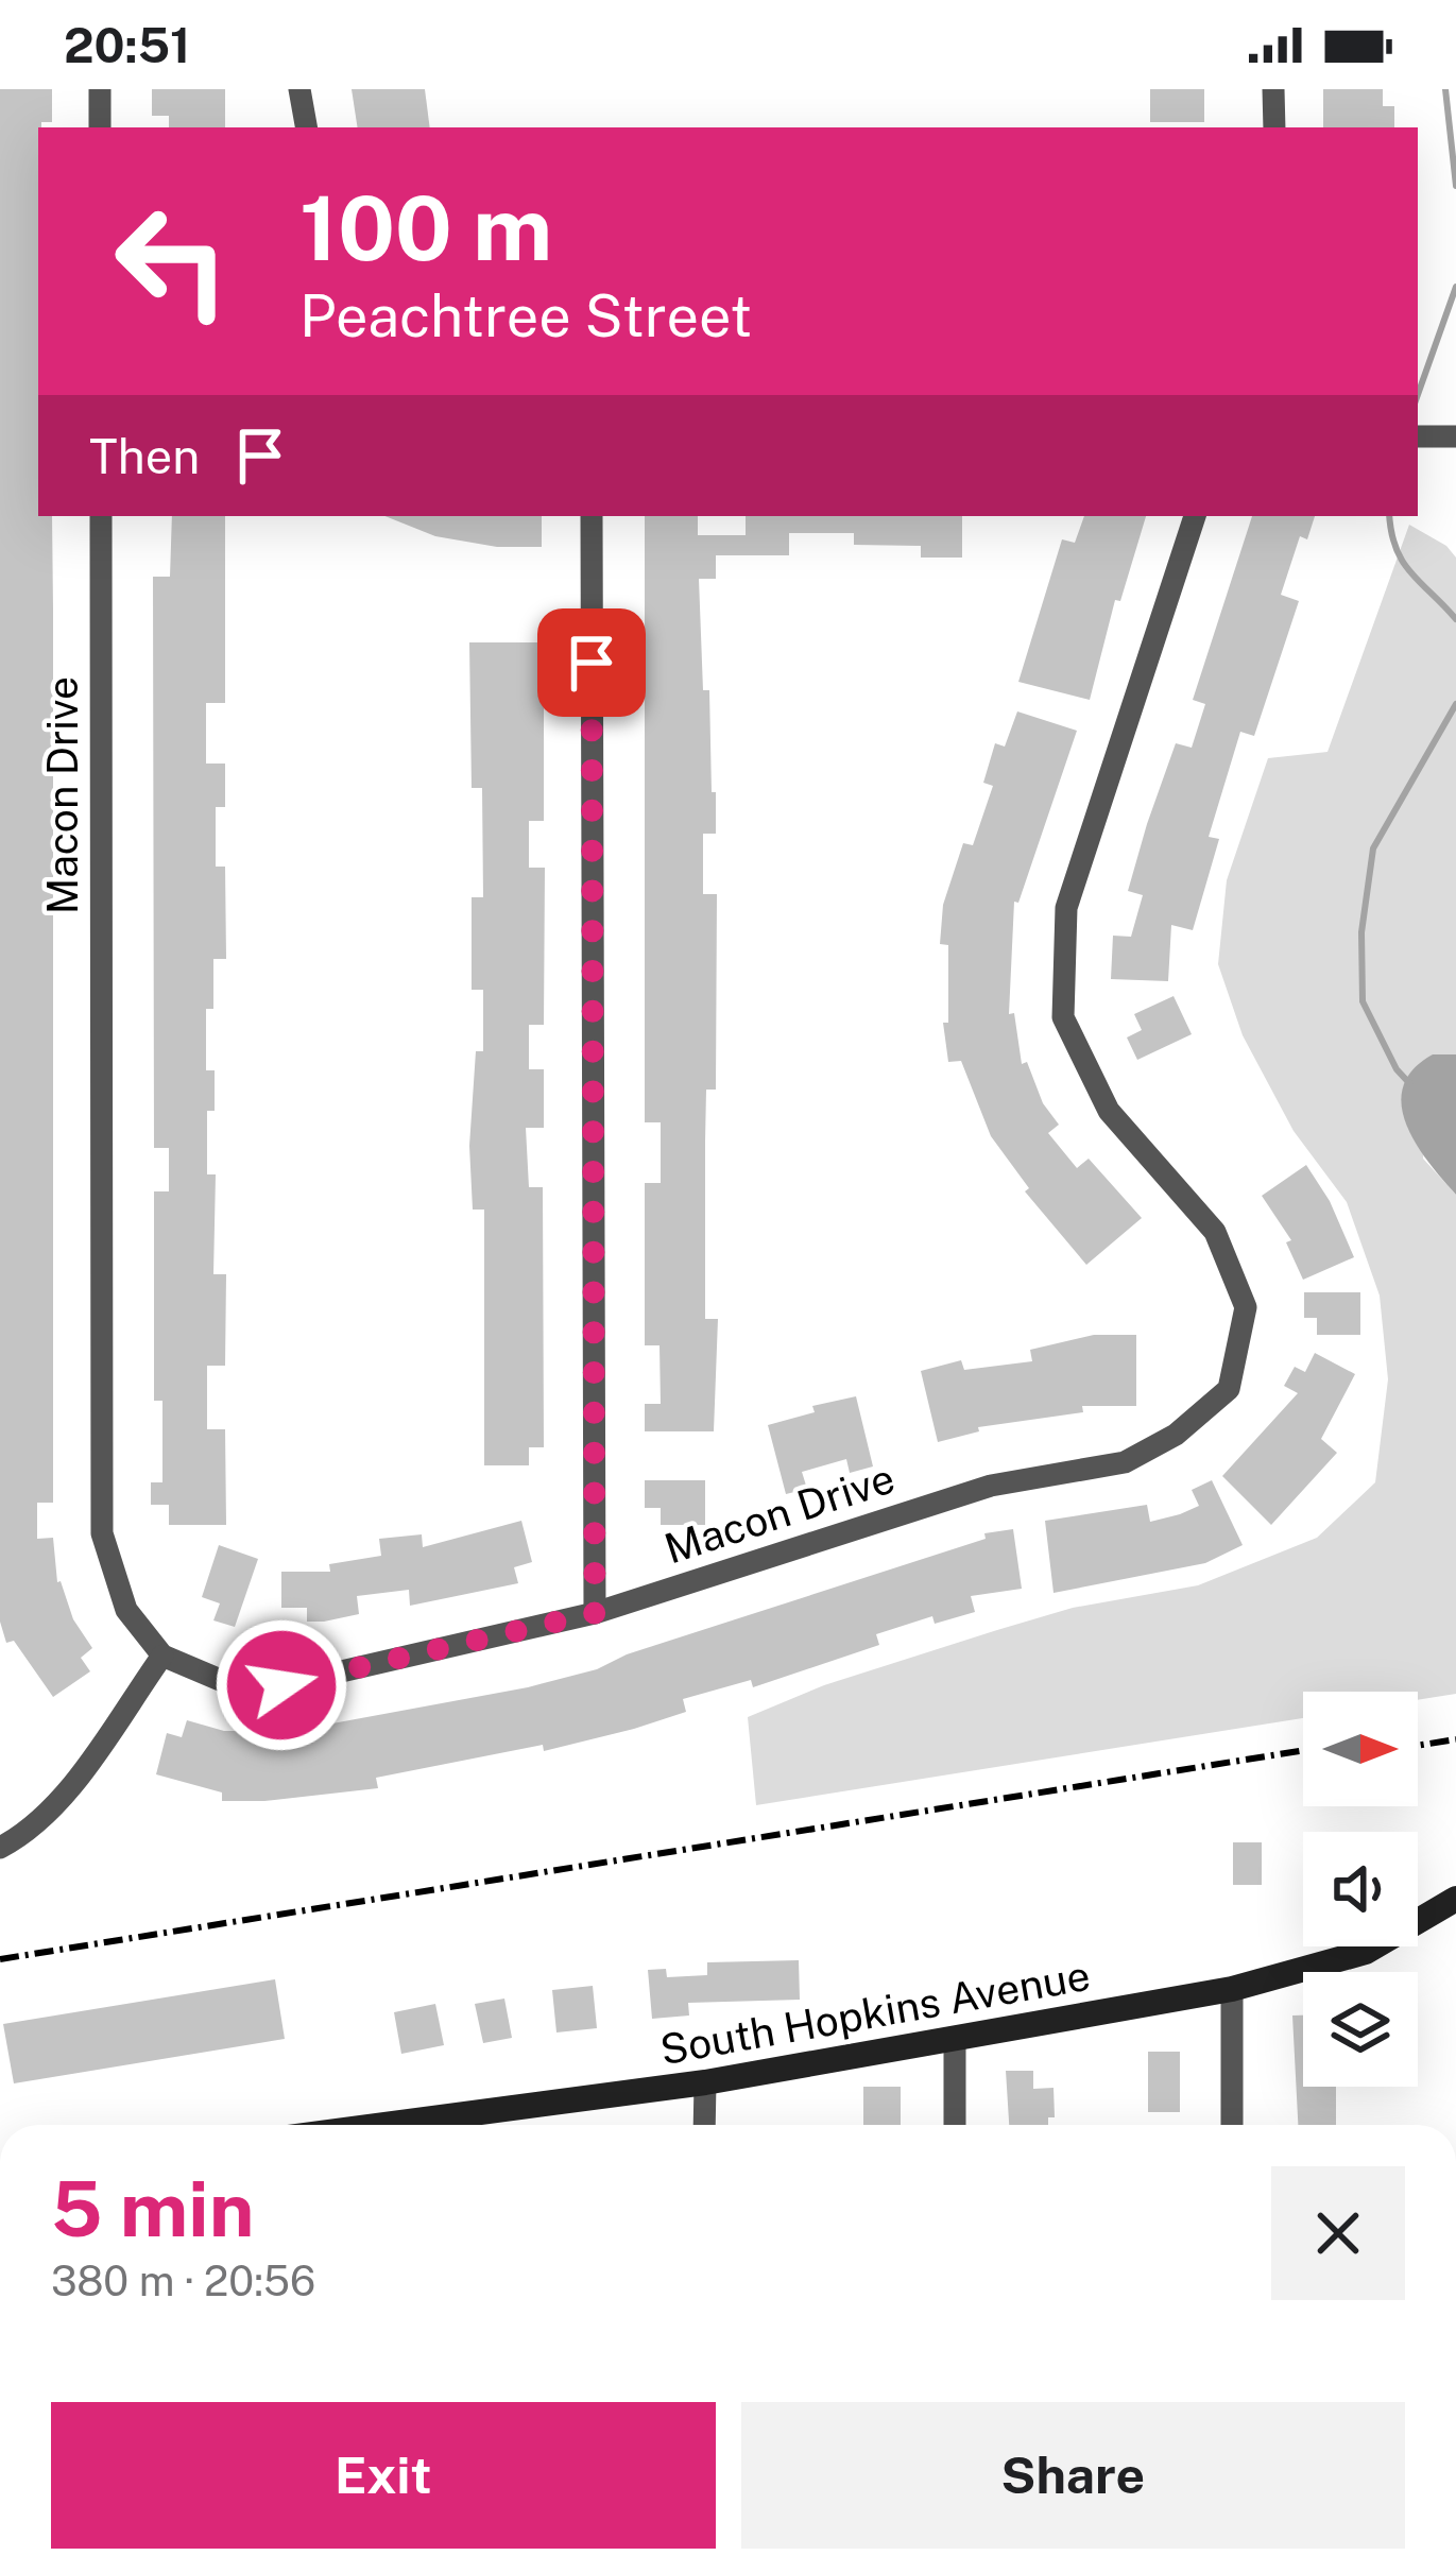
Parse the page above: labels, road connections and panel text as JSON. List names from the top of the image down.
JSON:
{
  "streets": {
    "street": ["Macon Drive", "South Hopkins Avenue"]
  },
  "north": "right",
  "page": {
    "status": "20:51",
    "turn": ["100 m", "Peachtree Street"],
    "then": "Then",
    "heading": ["5 min", "380 m · 20:56"],
    "buttons": ["Exit", "Share"]
  }
}
